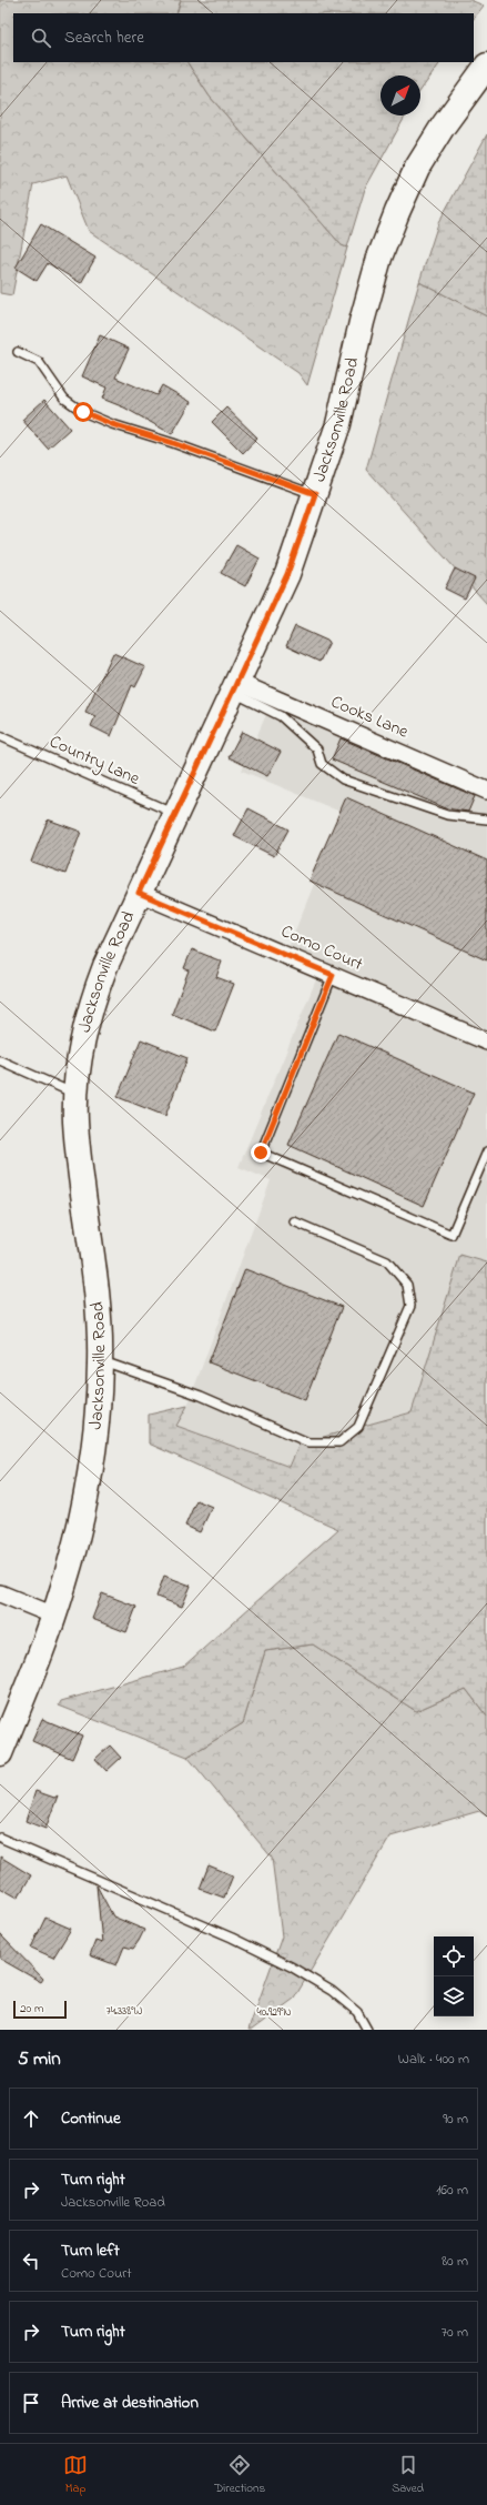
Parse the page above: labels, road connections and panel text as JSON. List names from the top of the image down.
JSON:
{
  "streets": {
    "main road": ["Jacksonville Road"],
    "street": ["Cooks Lane", "Como Court"],
    "lane": ["Country Lane"]
  },
  "crossings": [
    ["Jacksonville Road", "Cooks Lane"],
    ["Jacksonville Road", "Country Lane"],
    ["Jacksonville Road", "Como Court"]
  ],
  "scale_bar": "20 m",
  "north": "top right",
  "page": {
    "search": "Search here",
    "scale": "20 m",
    "heading": ["5 min", "Walk · 400 m"],
    "list": [
      ["Continue", "90 m"],
      ["Turn right", "Jacksonville Road", "160 m"],
      ["Turn left", "Como Court", "80 m"],
      ["Turn right", "70 m"],
      "Arrive at destination"
    ],
    "nav": ["Map", "Directions", "Saved"]
  },
  "coordinates": ["74.338°W", "40.929°N"]
}
